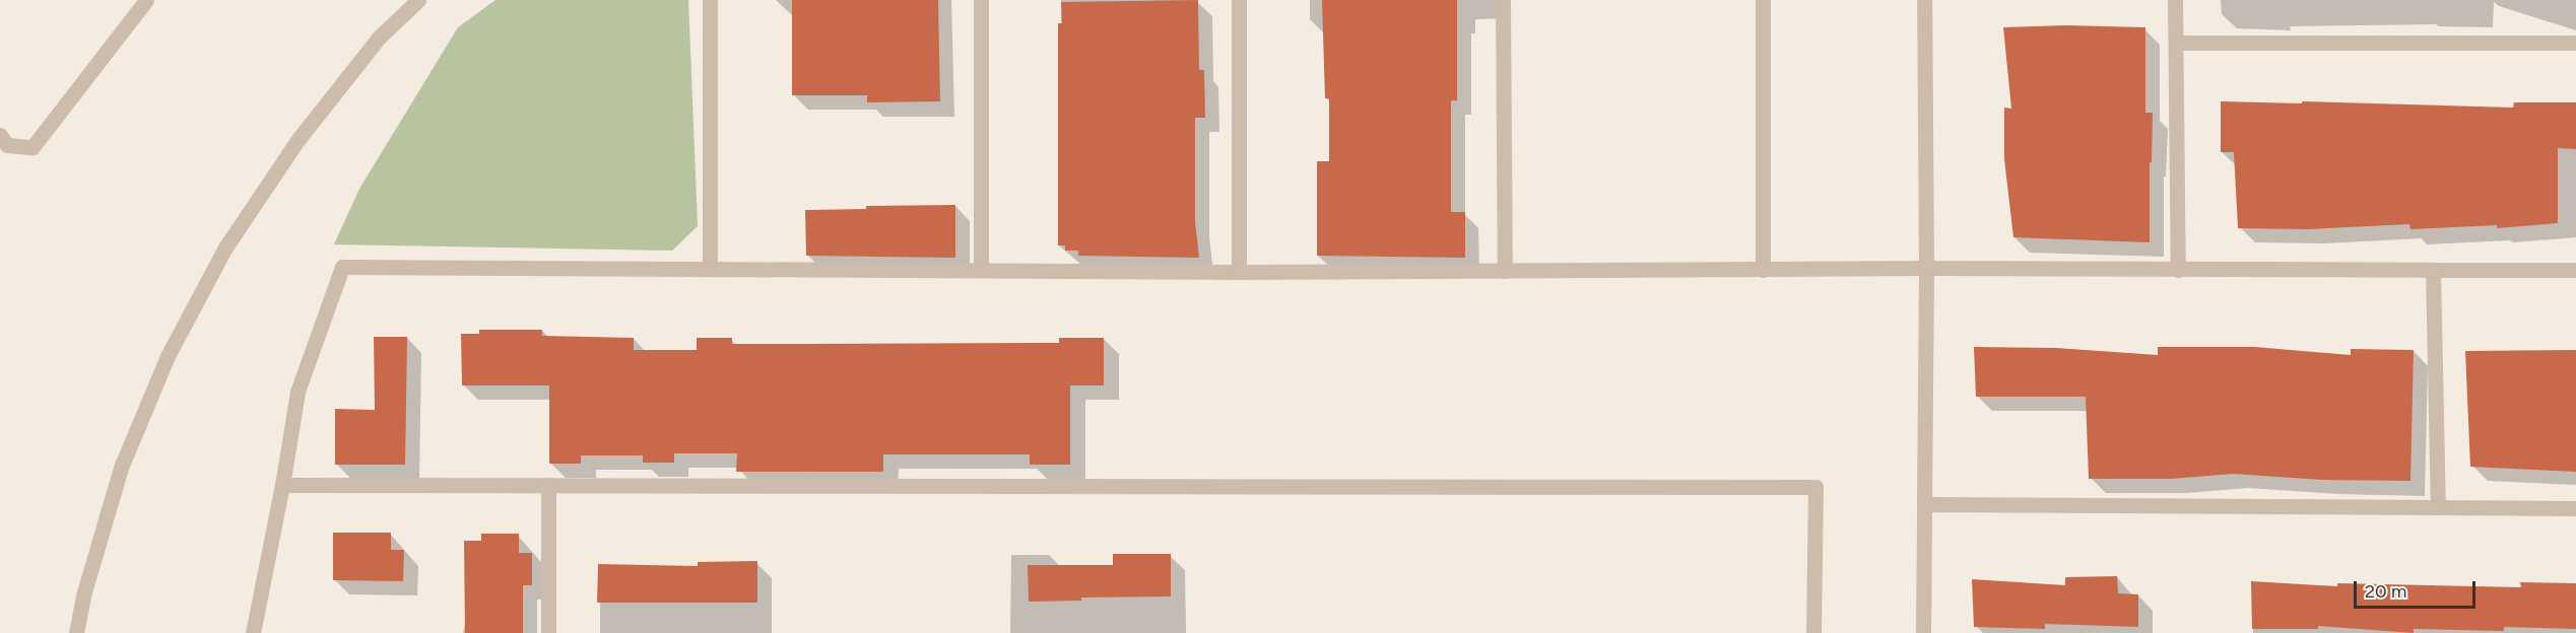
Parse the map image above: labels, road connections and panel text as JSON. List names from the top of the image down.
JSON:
{
  "scale_bar": "20 m"
}
